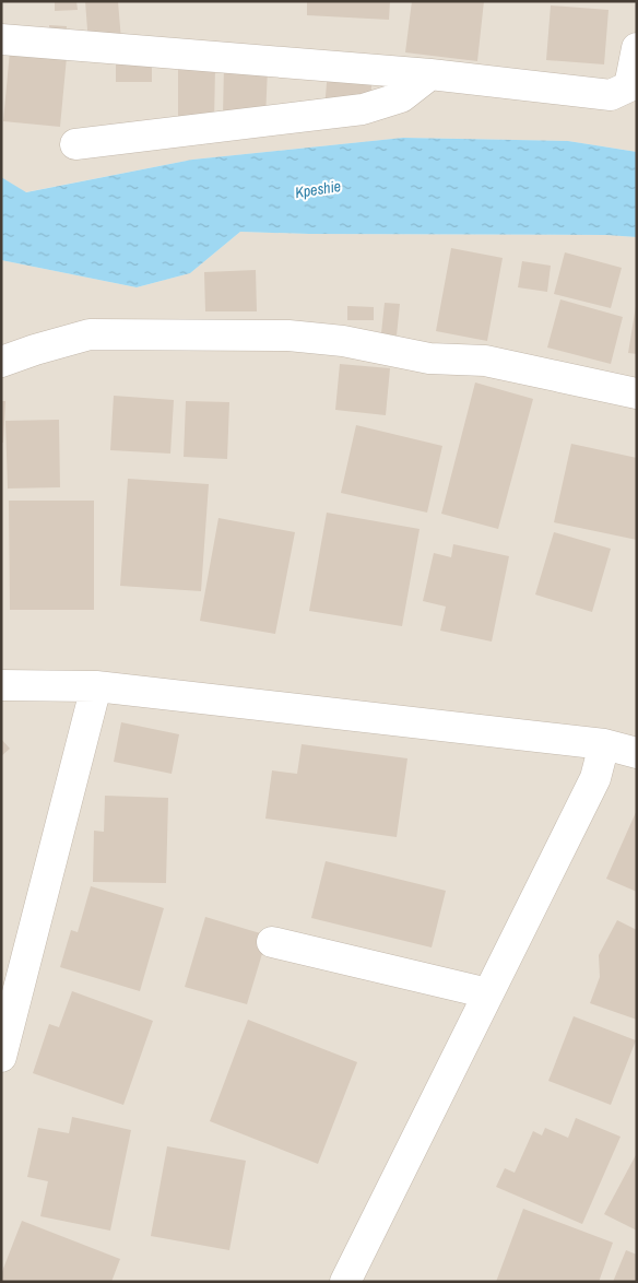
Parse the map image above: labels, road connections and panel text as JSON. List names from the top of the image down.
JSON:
{
  "water": ["Kpeshie"]
}
